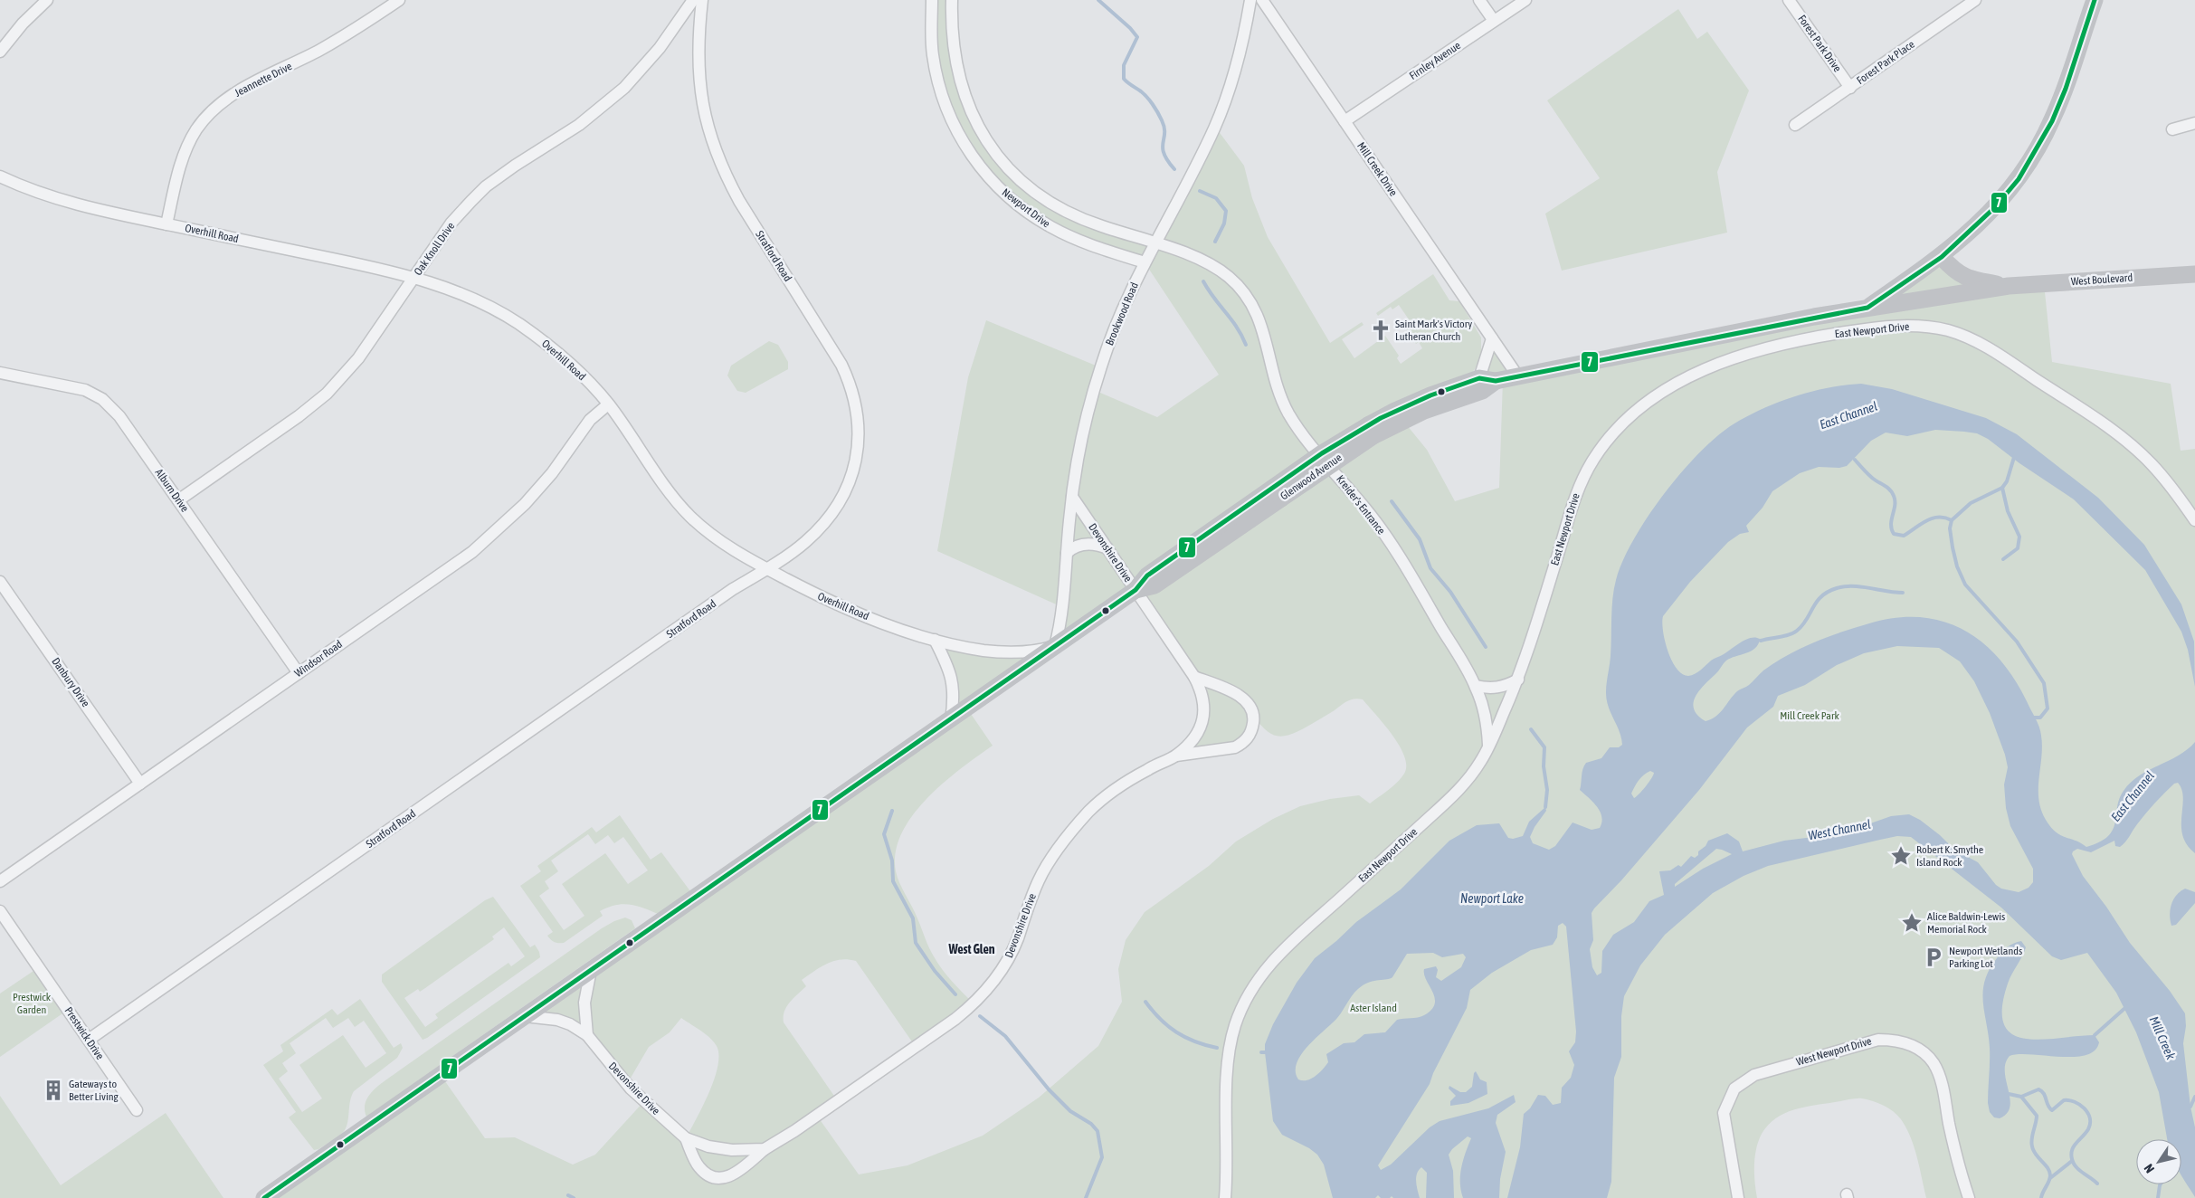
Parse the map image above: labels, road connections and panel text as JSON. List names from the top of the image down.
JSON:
{
  "streets": {
    "street": [
      "Forest Park Drive",
      "Firnley Avenue",
      "Forest Park Place",
      "Jeannette Drive",
      "Mill Creek Drive",
      "Newport Drive",
      "Overhill Road",
      "Oak Knoll Drive",
      "Stratford Road",
      "West Boulevard",
      "Brookwood Road",
      "East Newport Drive",
      "Glenwood Avenue",
      "Alburn Drive",
      "Kreider's Entrance",
      "Devonshire Drive",
      "Windsor Road",
      "Danbury Drive",
      "Prestwick Drive",
      "West Newport Drive"
    ]
  },
  "crossings": [
    ["Forest Park Drive", "Forest Park Place"],
    ["Firnley Avenue", "Mill Creek Drive"],
    ["Jeannette Drive", "Overhill Road"],
    ["Mill Creek Drive", "Glenwood Avenue"],
    ["Newport Drive", "Brookwood Road"],
    ["Newport Drive", "Kreider's Entrance"],
    ["Overhill Road", "Oak Knoll Drive"],
    ["Overhill Road", "Stratford Road"],
    ["Overhill Road", "Brookwood Road"],
    ["Overhill Road", "Glenwood Avenue"],
    ["Overhill Road", "Windsor Road"],
    ["Oak Knoll Drive", "Alburn Drive"],
    ["Stratford Road", "Prestwick Drive"],
    ["West Boulevard", "Glenwood Avenue"],
    ["Brookwood Road", "Glenwood Avenue"],
    ["Brookwood Road", "Kreider's Entrance"],
    ["Brookwood Road", "Devonshire Drive"],
    ["East Newport Drive", "Kreider's Entrance"],
    ["Glenwood Avenue", "Devonshire Drive"],
    ["Alburn Drive", "Windsor Road"],
    ["Windsor Road", "Danbury Drive"]
  ],
  "districts": ["West Glen"],
  "water": [
    "East Channel",
    "West Channel",
    "Newport Lake",
    "Mill Creek"
  ],
  "parks": ["Mill Creek Park", "Prestwick Garden", "Aster Island"],
  "places": {
    "church": ["Saint Mark's Victory Lutheran Church"],
    "place": ["Robert K. Smythe Island Rock", "Alice Baldwin-Lewis Memorial Rock"],
    "parking": ["Newport Wetlands Parking Lot"],
    "building": ["Gateways to Better Living"]
  },
  "lines": ["transit line 7"],
  "north": "bottom left"
}
